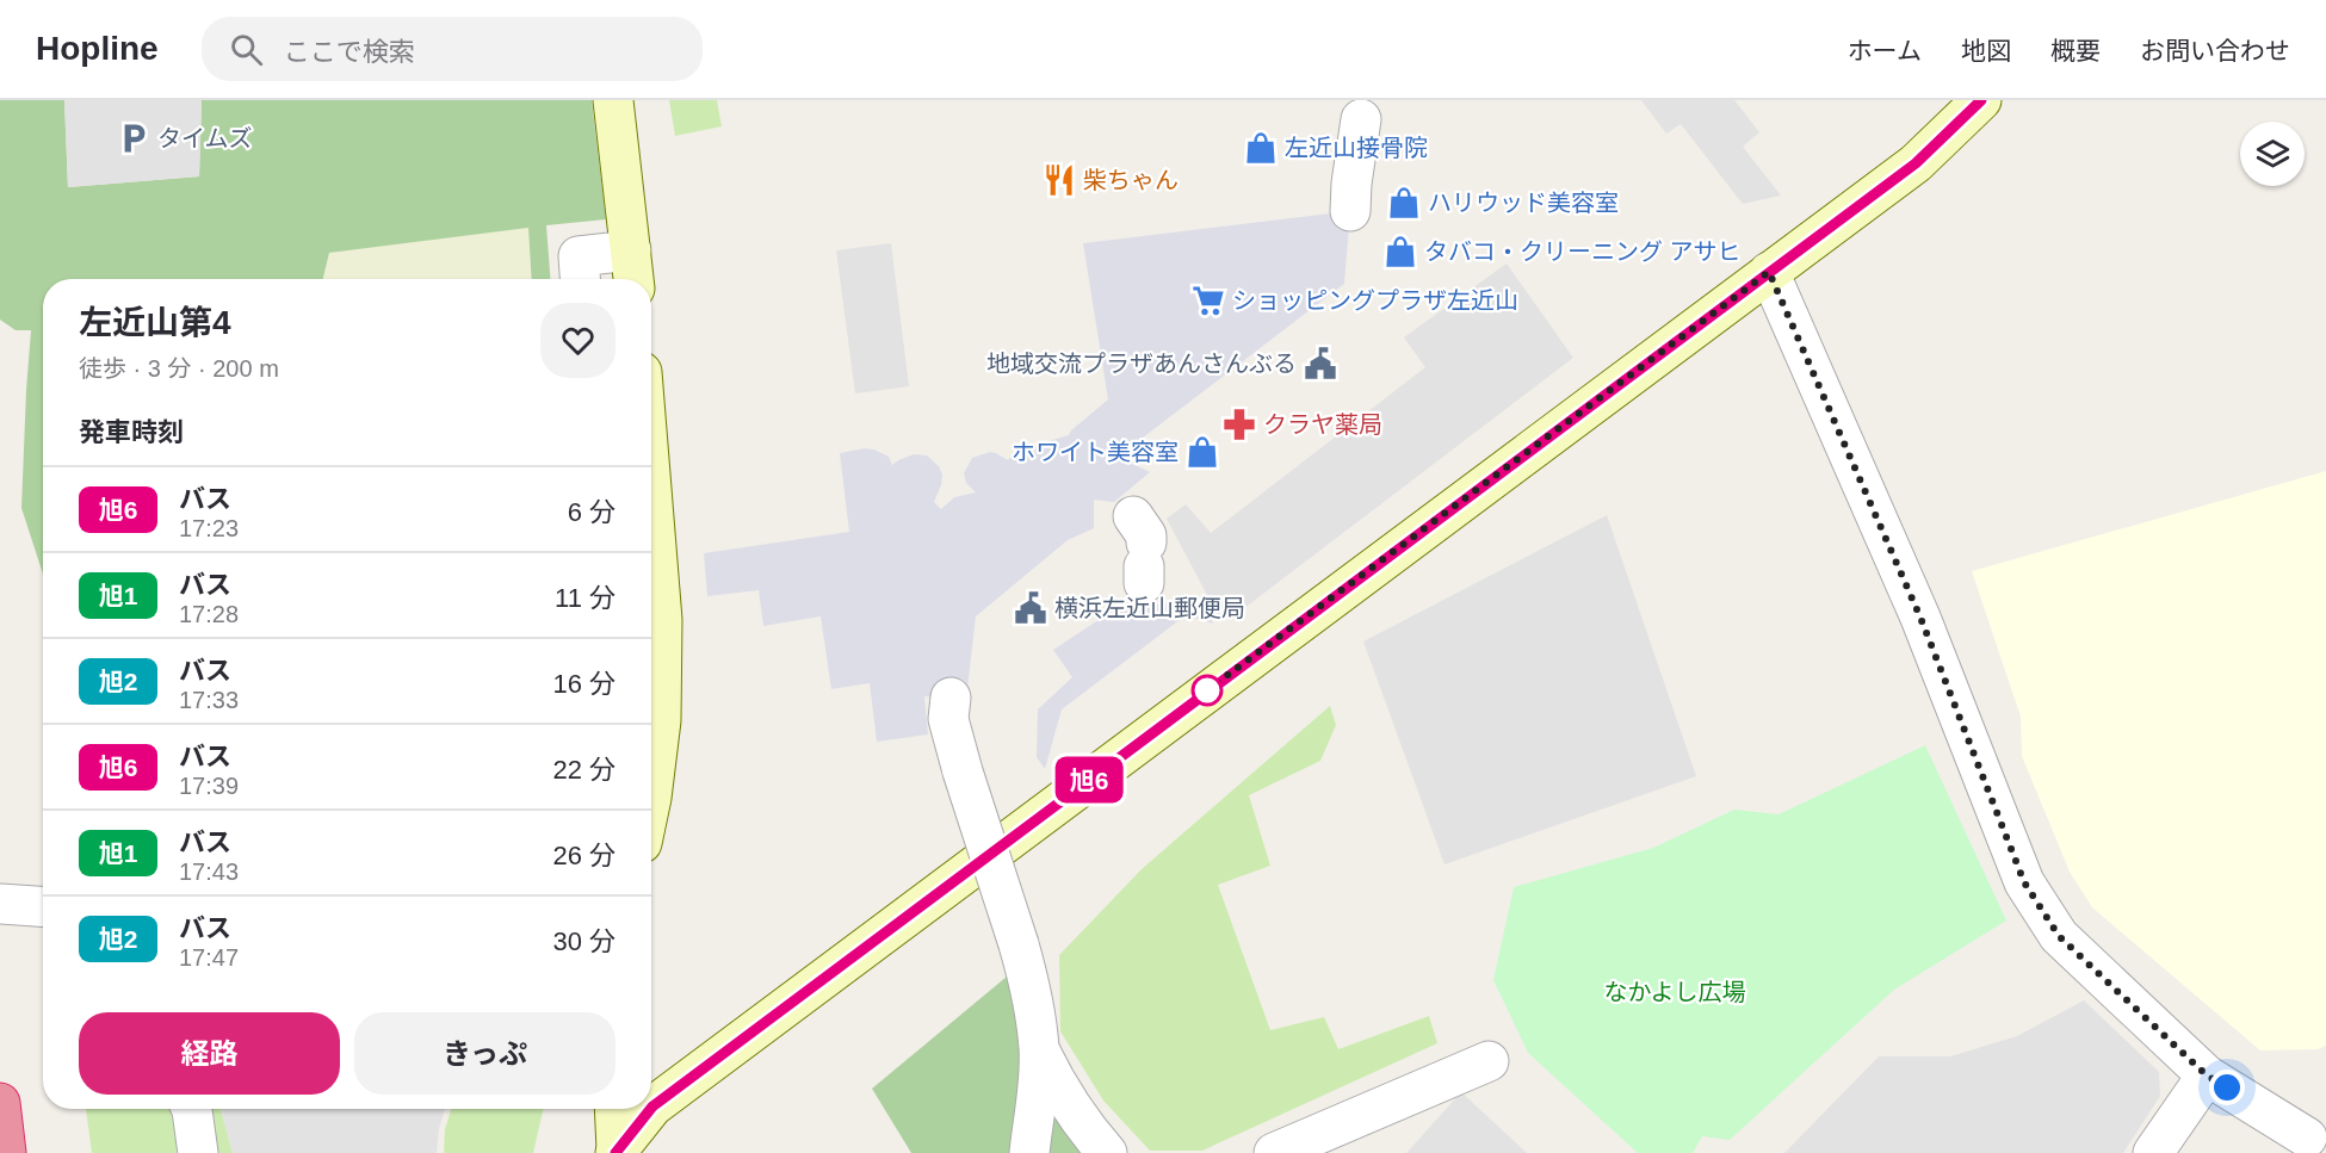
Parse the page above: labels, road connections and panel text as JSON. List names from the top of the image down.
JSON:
{
  "parks": ["なかよし広場"],
  "places": {
    "parking": ["タイムズ"],
    "shop": [
      "左近山接骨院",
      "ハリウッド美容室",
      "タバコ・クリーニング アサヒ",
      "ホワイト美容室"
    ],
    "restaurant": ["柴ちゃん"],
    "supermarket": ["ショッピングプラザ左近山"],
    "public building": ["地域交流プラザあんさんぶる", "横浜左近山郵便局"],
    "pharmacy": ["クラヤ薬局"]
  },
  "lines": ["bus line 旭6"],
  "page": {
    "header": "Hopline",
    "search": "ここで検索",
    "nav": [
      "ホーム",
      "地図",
      "概要",
      "お問い合わせ"
    ],
    "on_map": "旭6",
    "heading": [
      ["左近山第4", "徒歩 · 3 分 · 200 m"],
      "発車時刻"
    ],
    "list": [
      {
        "mark": "旭6",
        "name": "バス",
        "note": "17:23",
        "value": "6 分"
      },
      {
        "mark": "旭1",
        "name": "バス",
        "note": "17:28",
        "value": "11 分"
      },
      {
        "mark": "旭2",
        "name": "バス",
        "note": "17:33",
        "value": "16 分"
      },
      {
        "mark": "旭6",
        "name": "バス",
        "note": "17:39",
        "value": "22 分"
      },
      {
        "mark": "旭1",
        "name": "バス",
        "note": "17:43",
        "value": "26 分"
      },
      {
        "mark": "旭2",
        "name": "バス",
        "note": "17:47",
        "value": "30 分"
      }
    ],
    "buttons": ["経路", "きっぷ"]
  }
}
